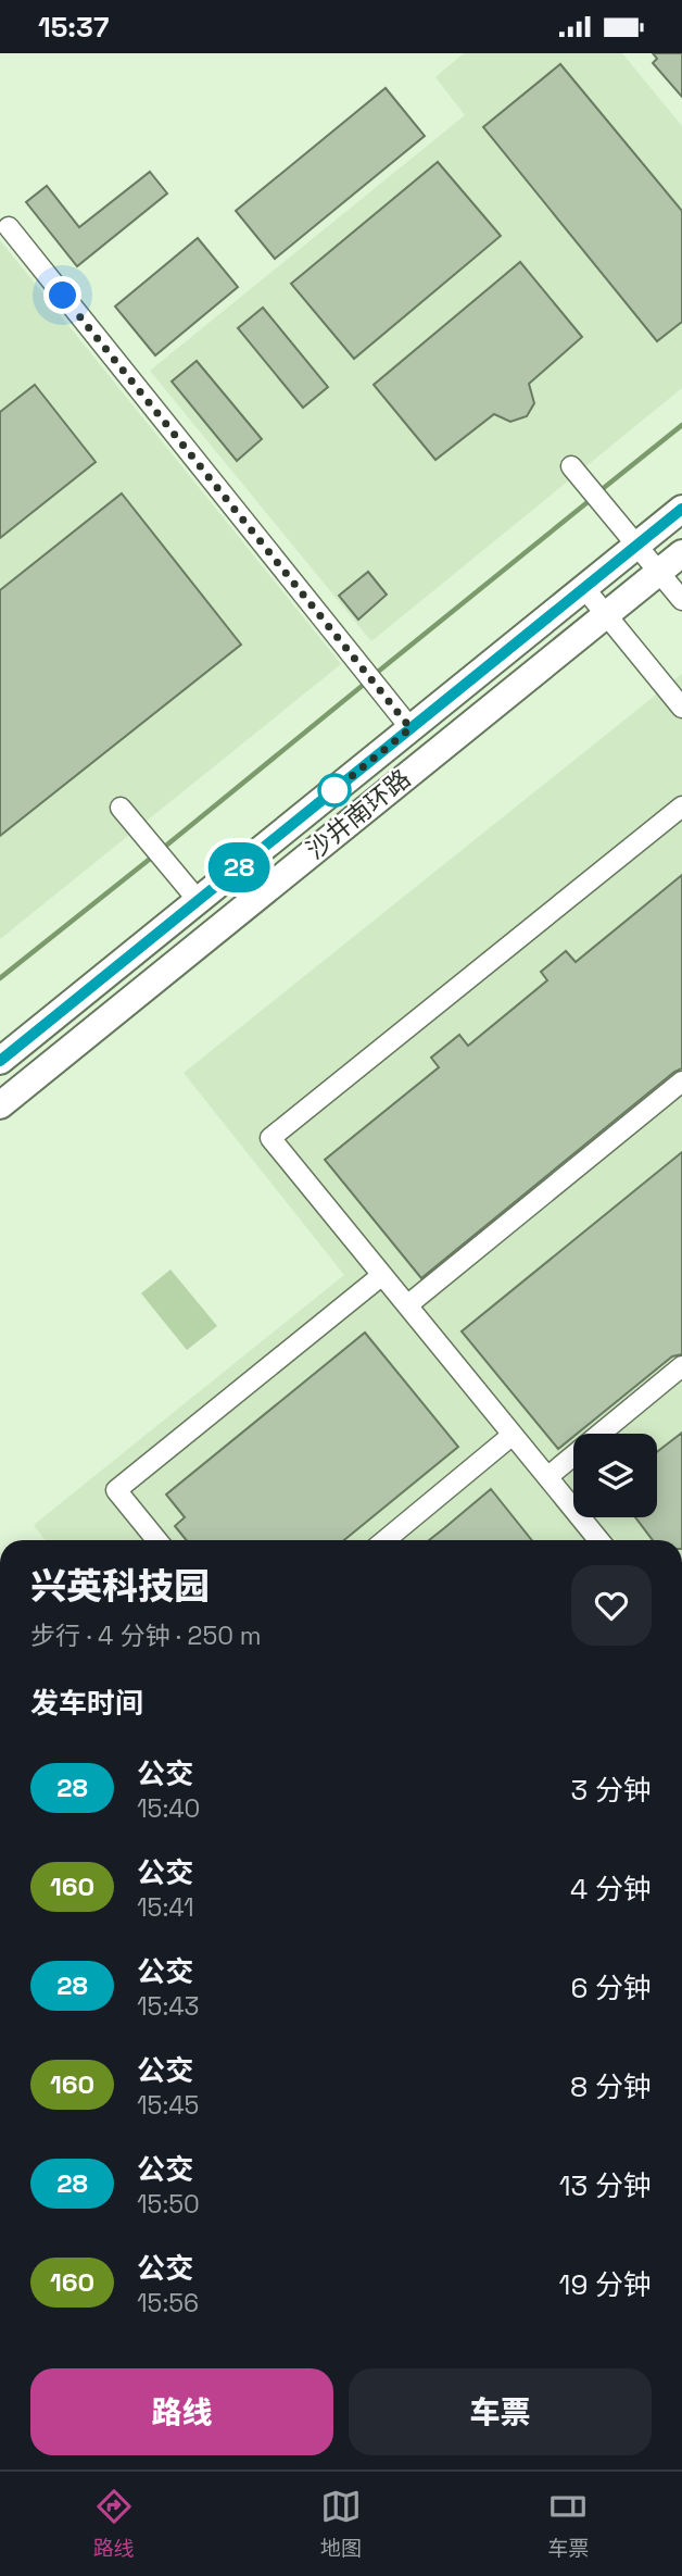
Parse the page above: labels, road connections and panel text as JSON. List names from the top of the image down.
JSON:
{
  "streets": {
    "main road": ["沙井南环路"]
  },
  "lines": ["bus line 28"],
  "page": {
    "status": "15:37",
    "on_map": "28",
    "heading": [
      ["兴英科技园", "步行 · 4 分钟 · 250 m"],
      "发车时间"
    ],
    "list": [
      {
        "mark": "28",
        "name": "公交",
        "note": "15:40",
        "value": "3 分钟"
      },
      {
        "mark": "160",
        "name": "公交",
        "note": "15:41",
        "value": "4 分钟"
      },
      {
        "mark": "28",
        "name": "公交",
        "note": "15:43",
        "value": "6 分钟"
      },
      {
        "mark": "160",
        "name": "公交",
        "note": "15:45",
        "value": "8 分钟"
      },
      {
        "mark": "28",
        "name": "公交",
        "note": "15:50",
        "value": "13 分钟"
      },
      {
        "mark": "160",
        "name": "公交",
        "note": "15:56",
        "value": "19 分钟"
      }
    ],
    "buttons": ["路线", "车票"],
    "tabs": ["路线", "地图", "车票"]
  }
}
